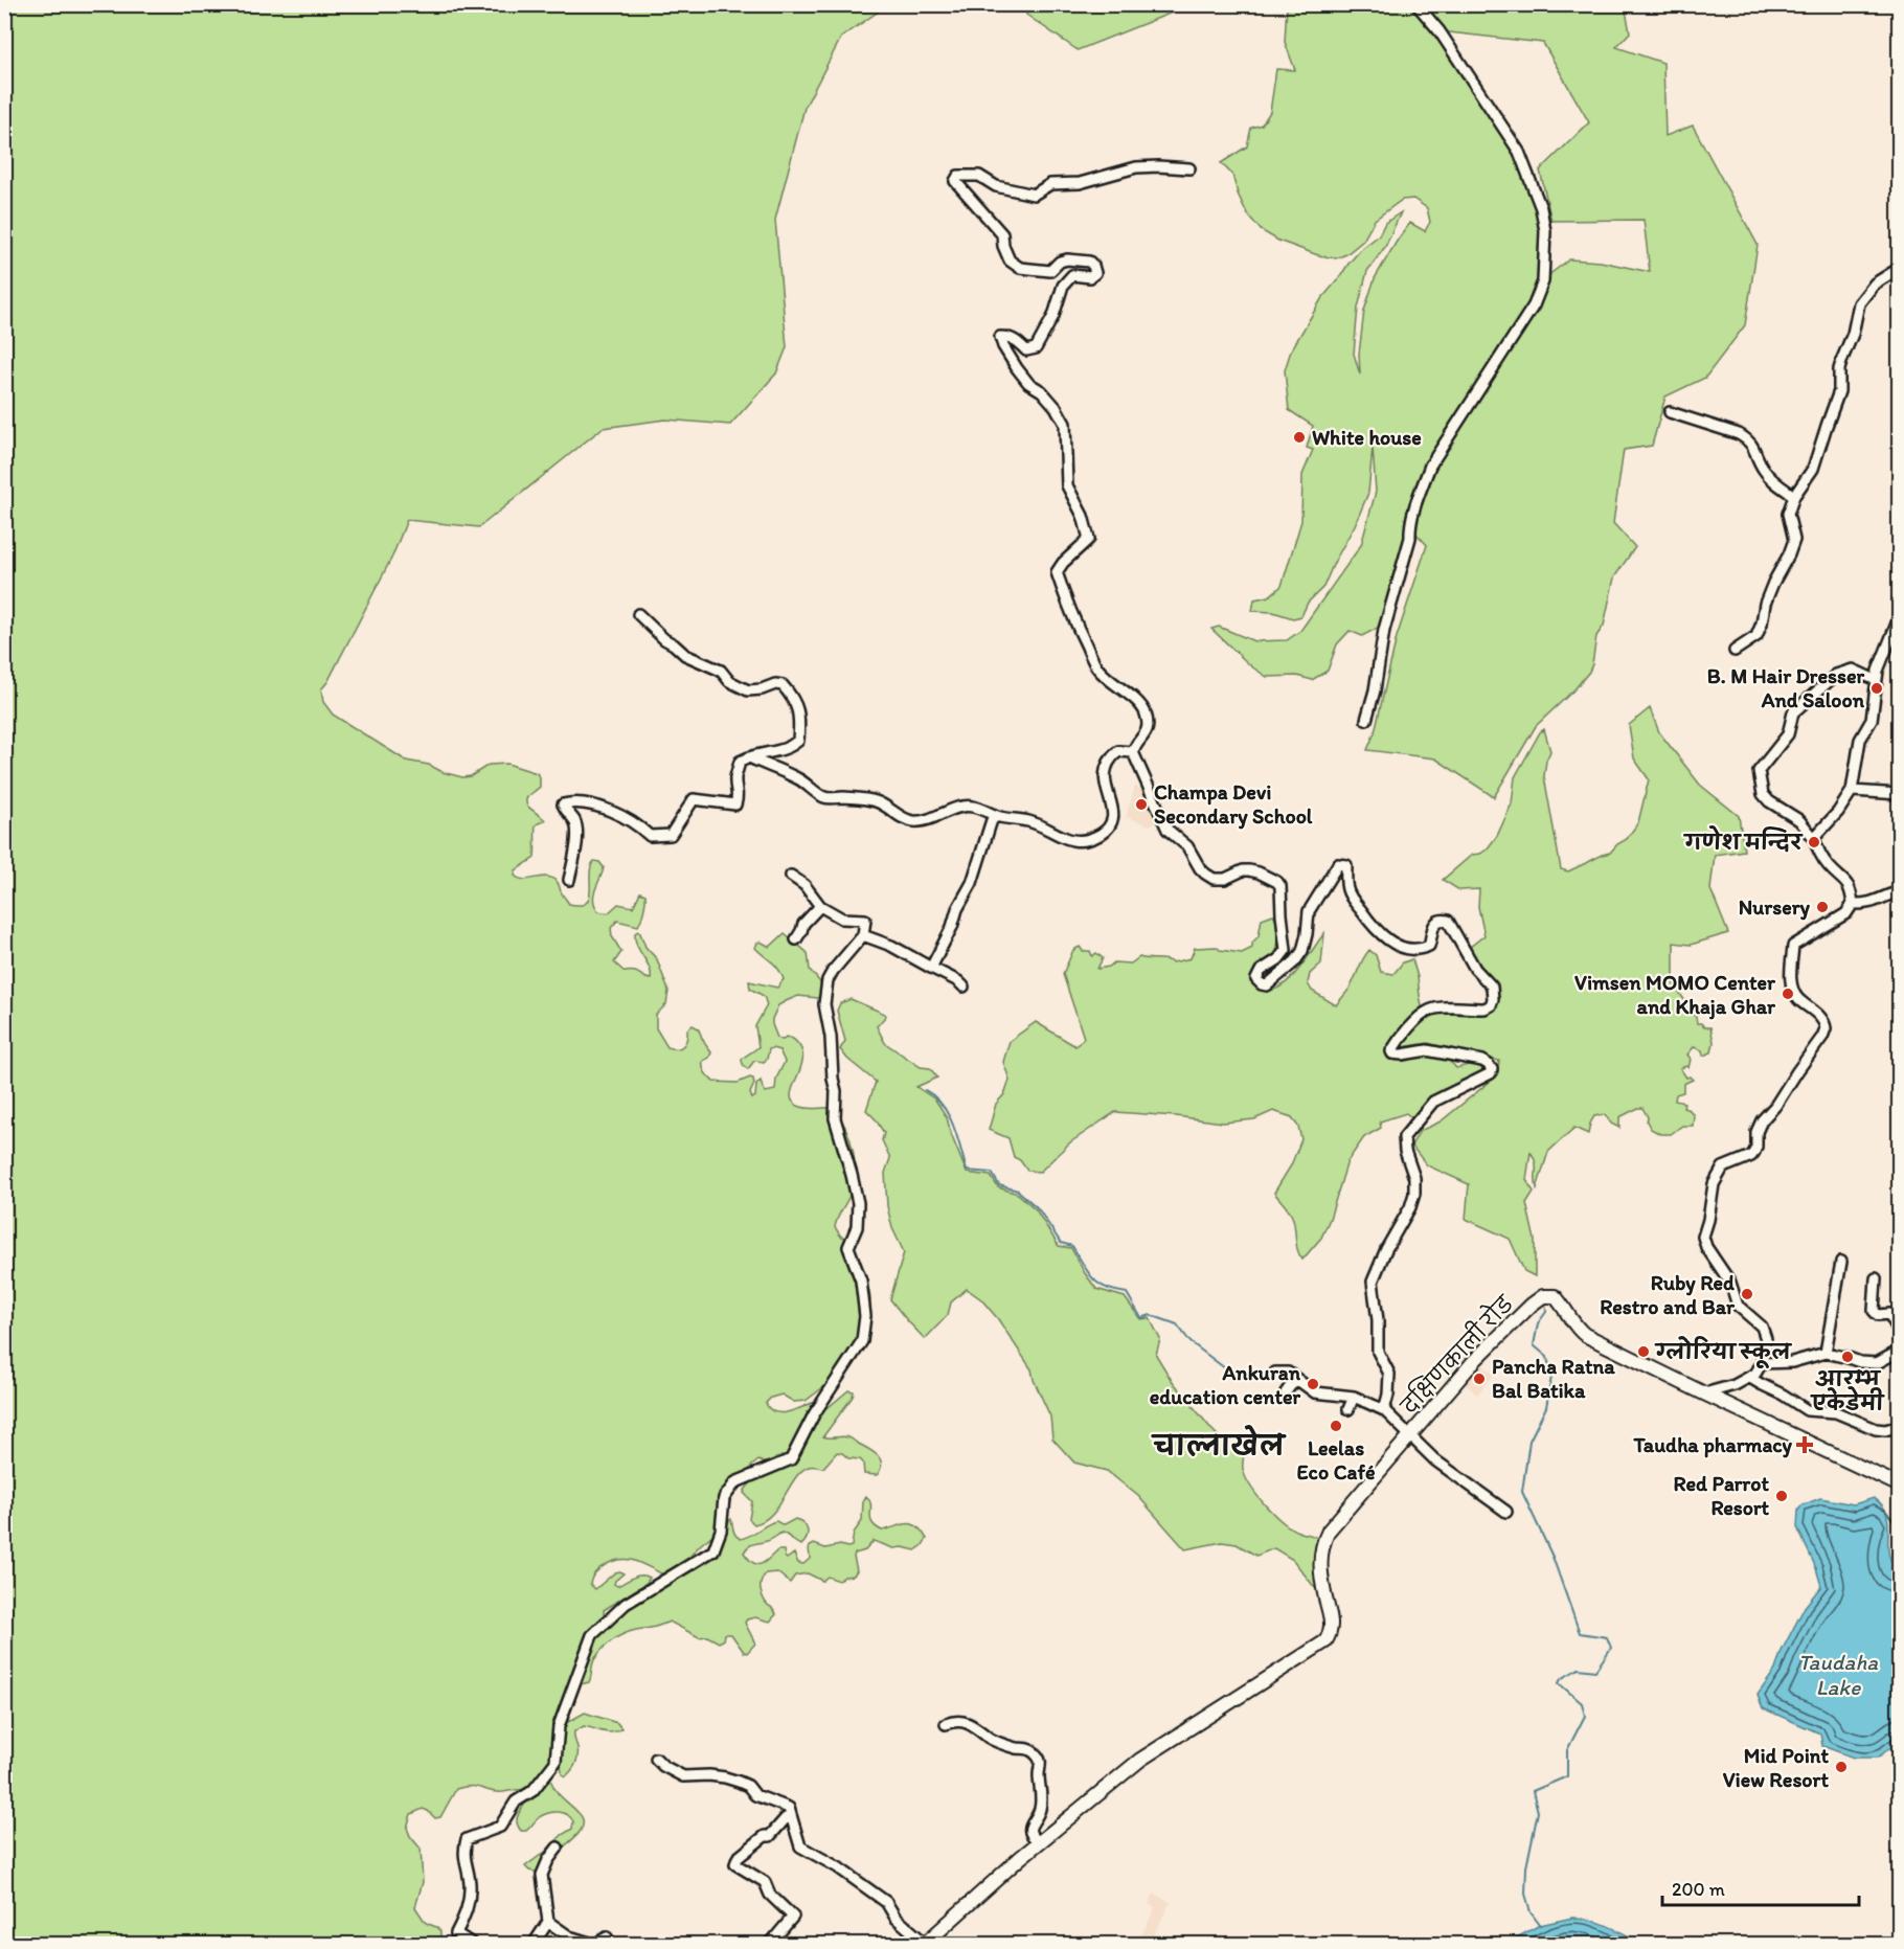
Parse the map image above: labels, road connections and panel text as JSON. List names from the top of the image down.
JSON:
{
  "streets": {
    "main road": ["दक्षिणकाली रोड"]
  },
  "districts": ["चाल्नाखेल"],
  "water": ["Taudaha Lake"],
  "places": {
    "other": [
      "White house",
      "B. M Hair Dresser And Saloon",
      "Champa Devi Secondary School",
      "गणेश मन्दिर",
      "Nursery",
      "Vimsen MOMO Center and Khaja Ghar",
      "Ruby Red Restro and Bar",
      "ग्लोरिया स्कूल",
      "आरम्भ एकेडेमी",
      "Pancha Ratna Bal Batika",
      "Ankuran education center",
      "Leelas Eco Café",
      "Red Parrot Resort",
      "Mid Point View Resort"
    ],
    "health": ["Taudha pharmacy"]
  },
  "scale_bar": "200 m"
}
